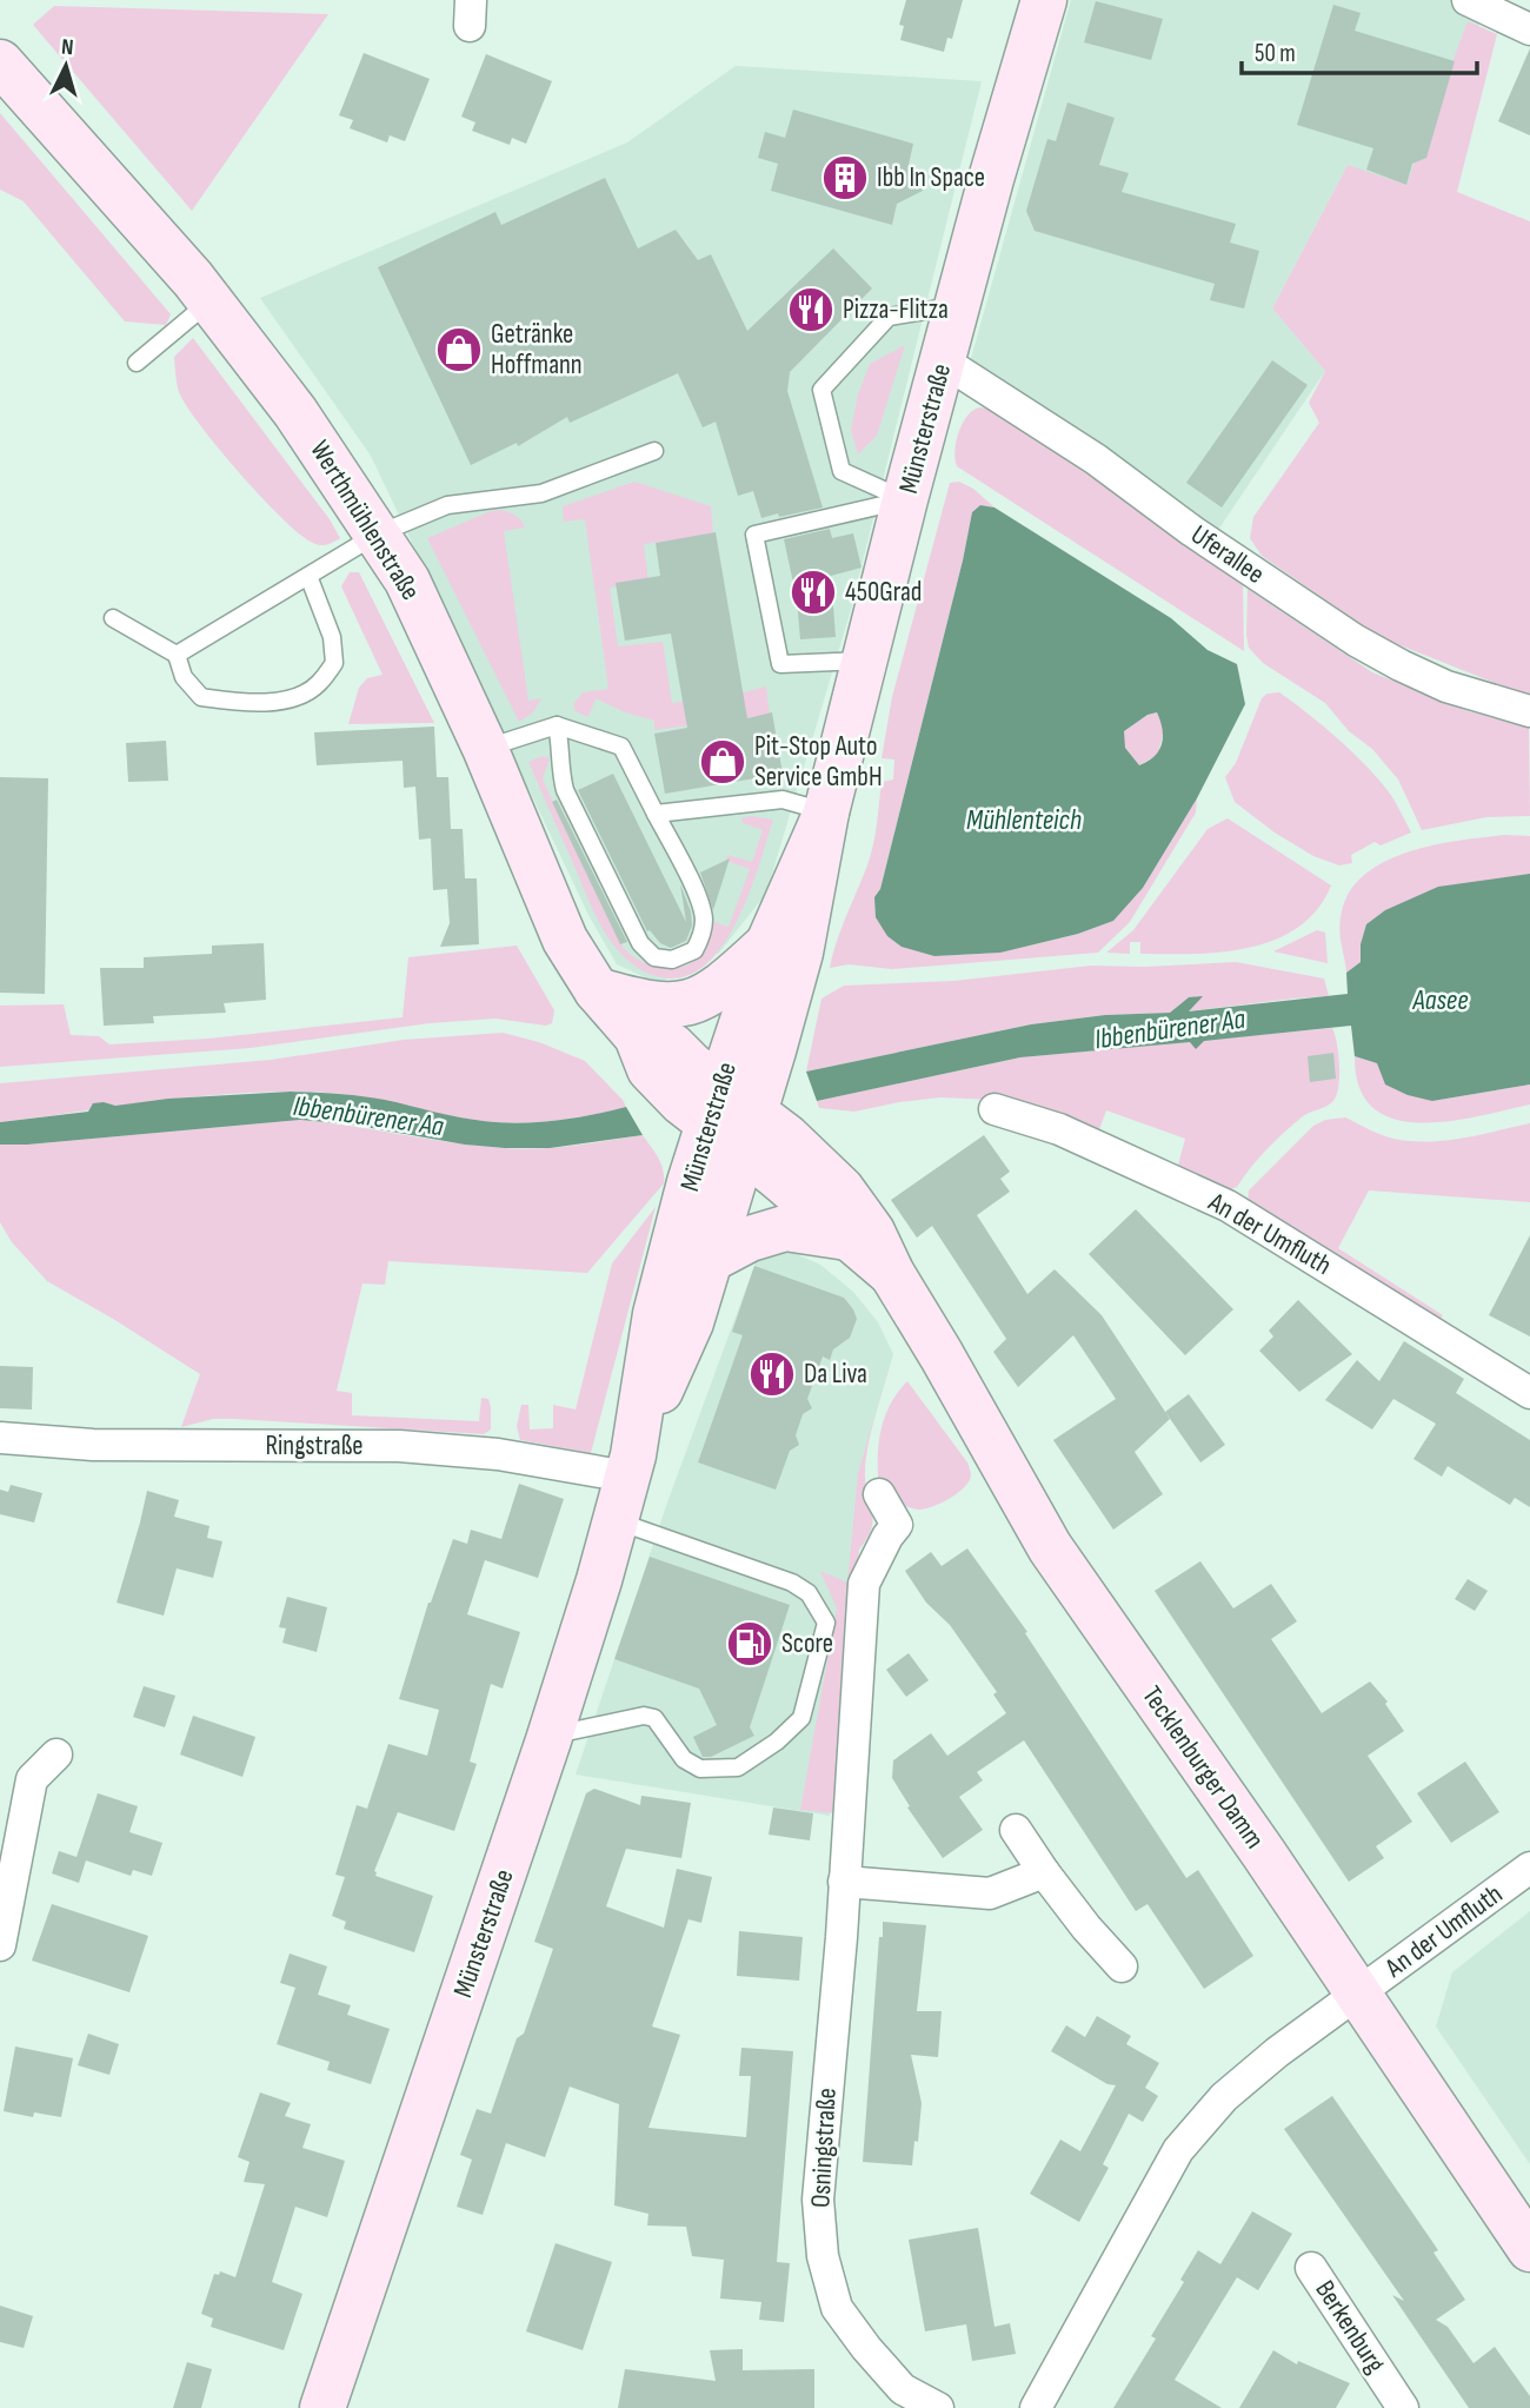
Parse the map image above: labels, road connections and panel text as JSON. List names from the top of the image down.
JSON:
{
  "streets": {
    "main road": ["Münsterstraße", "Werthmühlenstraße", "Tecklenburger Damm"],
    "street": [
      "Uferallee",
      "An der Umfluth",
      "Ringstraße",
      "Osningstraße",
      "Berkenburg"
    ]
  },
  "crossings": [
    ["Münsterstraße", "Werthmühlenstraße"],
    ["Münsterstraße", "Uferallee"],
    ["Münsterstraße", "Ringstraße"],
    ["Münsterstraße", "Tecklenburger Damm"],
    ["Werthmühlenstraße", "Tecklenburger Damm"],
    ["An der Umfluth", "Tecklenburger Damm"]
  ],
  "water": ["Mühlenteich", "Aasee", "Ibbenbürener Aa"],
  "places": {
    "building": ["Ibb In Space"],
    "restaurant": ["Pizza-Flitza", "450Grad", "Da Liva"],
    "shop": ["Getränke Hoffmann", "Pit-Stop Auto Service GmbH"],
    "fuel station": ["Score"]
  },
  "scale_bar": "50 m",
  "north": "top"
}
